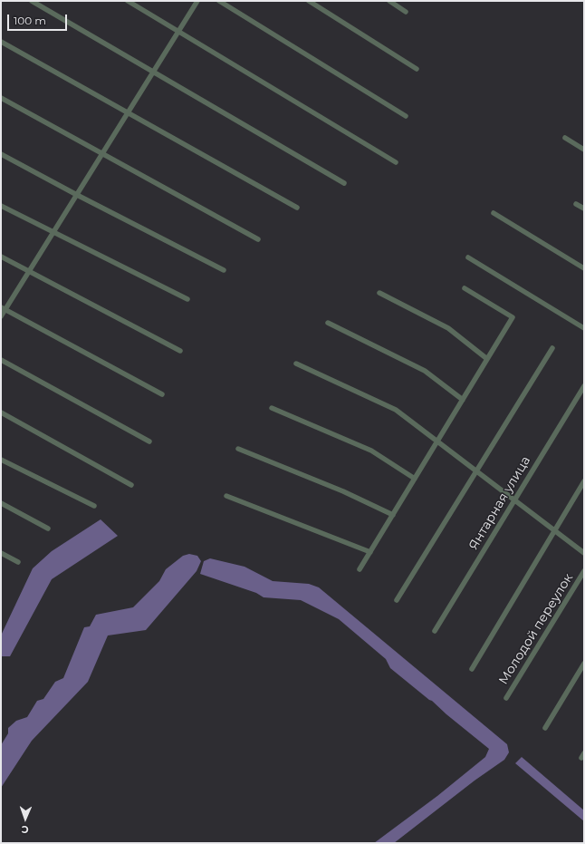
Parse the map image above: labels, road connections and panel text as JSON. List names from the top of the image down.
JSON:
{
  "streets": {
    "street": ["Янтарная улица", "Молодой переулок"]
  },
  "scale_bar": "100 m",
  "north": "bottom"
}
